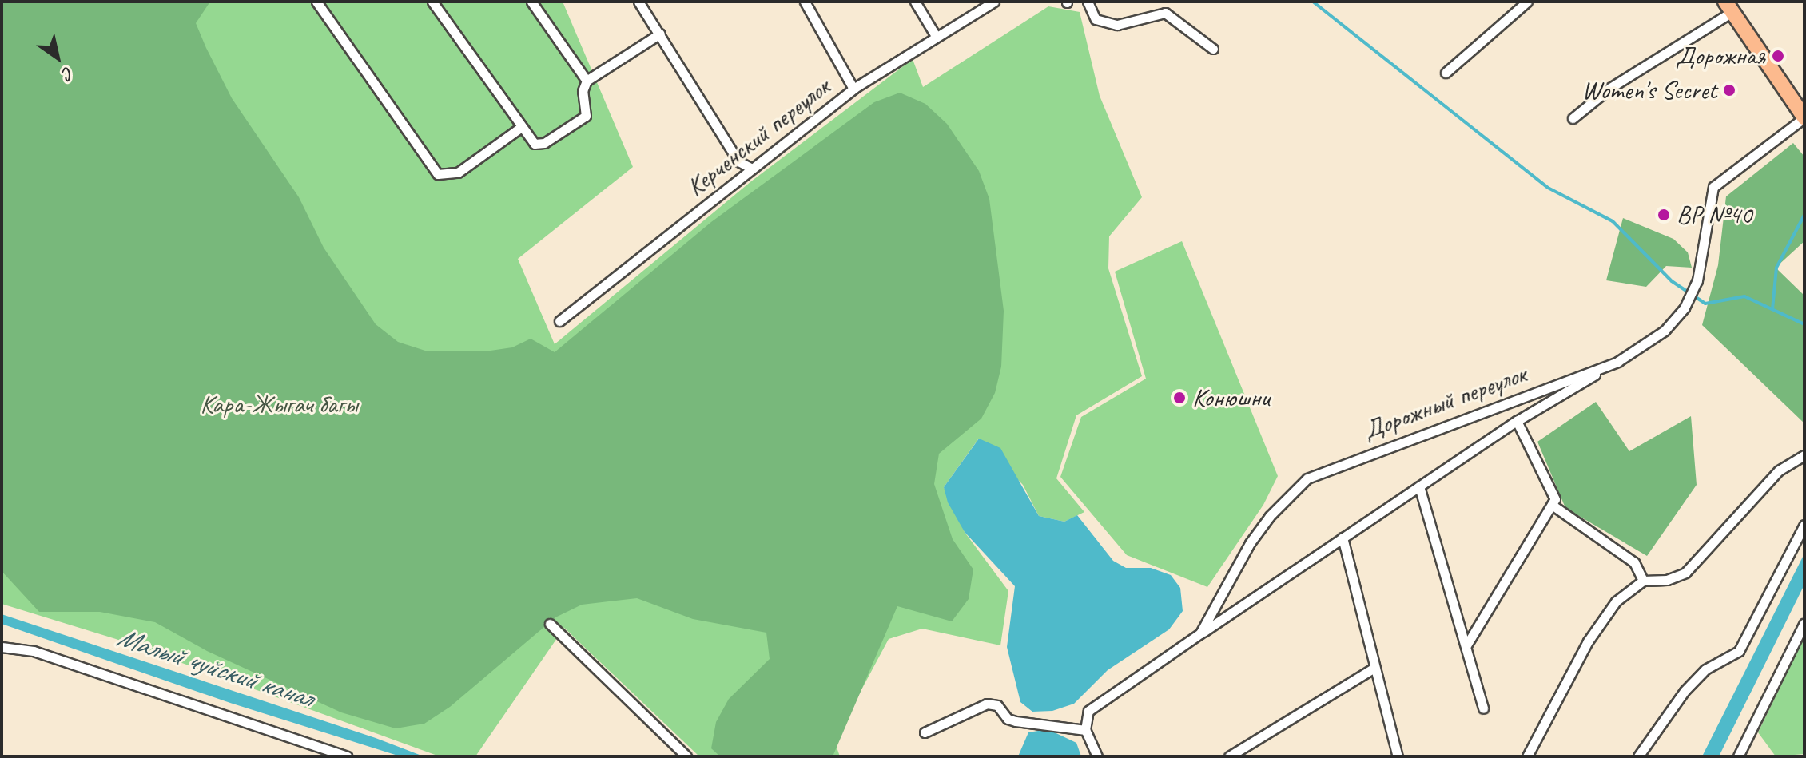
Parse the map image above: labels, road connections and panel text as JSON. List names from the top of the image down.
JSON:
{
  "streets": {
    "street": ["Керченский переулок", "Дорожный переулок"]
  },
  "water": ["Малый чуйский канал"],
  "parks": ["Кара-Жыгач багы"],
  "places": [
    "Дорожная",
    "Women's Secret",
    "BP №40",
    "Конюшни"
  ],
  "north": "bottom right"
}
